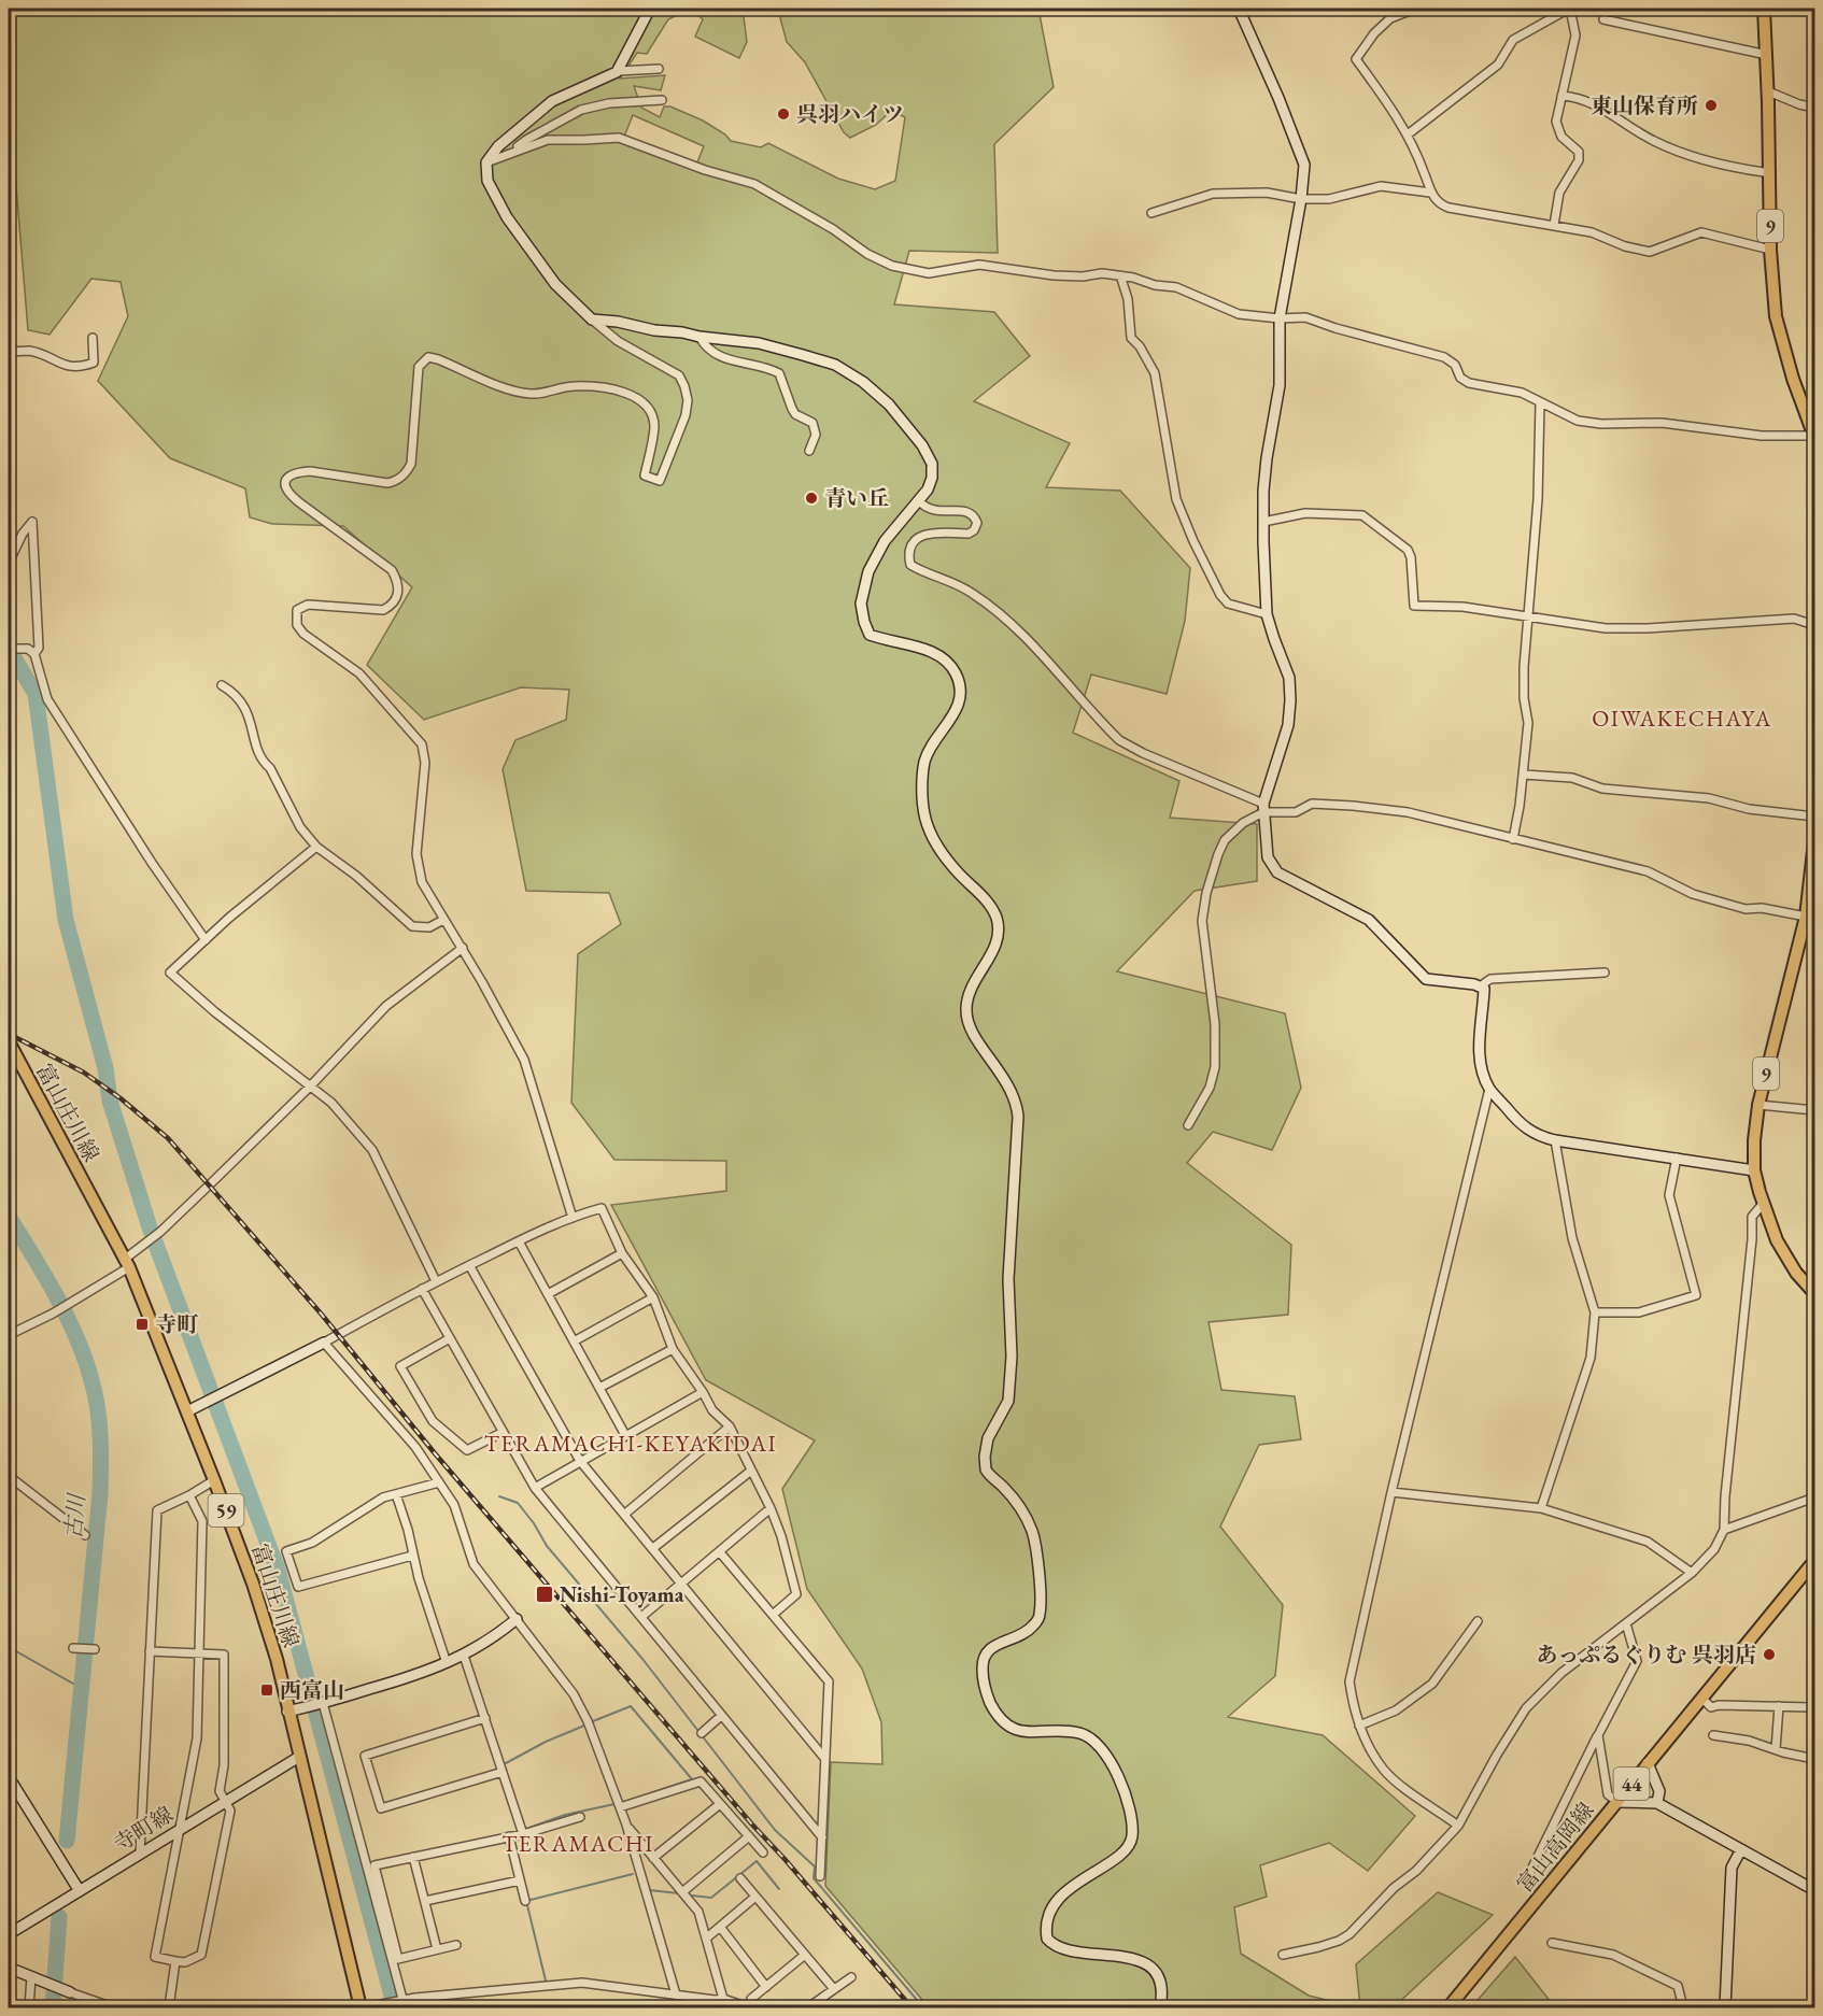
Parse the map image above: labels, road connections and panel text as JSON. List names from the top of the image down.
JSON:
{
  "streets": {
    "main road": [
      "9",
      "富山庄川線",
      "59",
      "44",
      "富山高岡線"
    ],
    "street": ["寺町線"]
  },
  "crossings": [
    ["富山庄川線", "寺町線"]
  ],
  "districts": ["OIWAKECHAYA", "TERAMACHI-KEYAKIDAI", "TERAMACHI"],
  "water": ["古川"],
  "places": {
    "other": [
      "東山保育所",
      "呉羽ハイツ",
      "青い丘",
      "あっぷるぐりむ 呉羽店"
    ],
    "transit": ["寺町", "Nishi-Toyama", "西富山"]
  }
}
